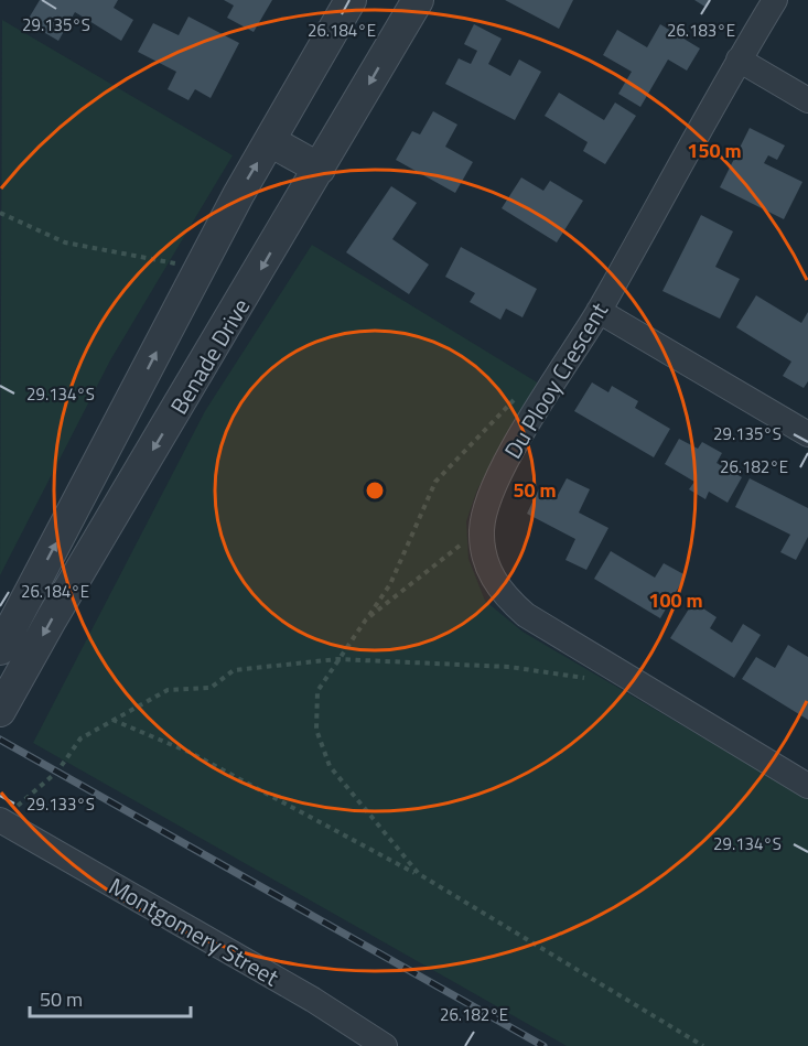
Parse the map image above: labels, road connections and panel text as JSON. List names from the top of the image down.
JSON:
{
  "streets": {
    "street": ["Benade Drive", "Du Plooy Crescent", "Montgomery Street"]
  },
  "scale_bar": "50 m",
  "coordinates": [
    "29.135°S",
    "26.184°E",
    "26.183°E",
    "29.134°S",
    "26.182°E",
    "29.133°S"
  ],
  "rings": ["150 m", "50 m", "100 m"]
}
